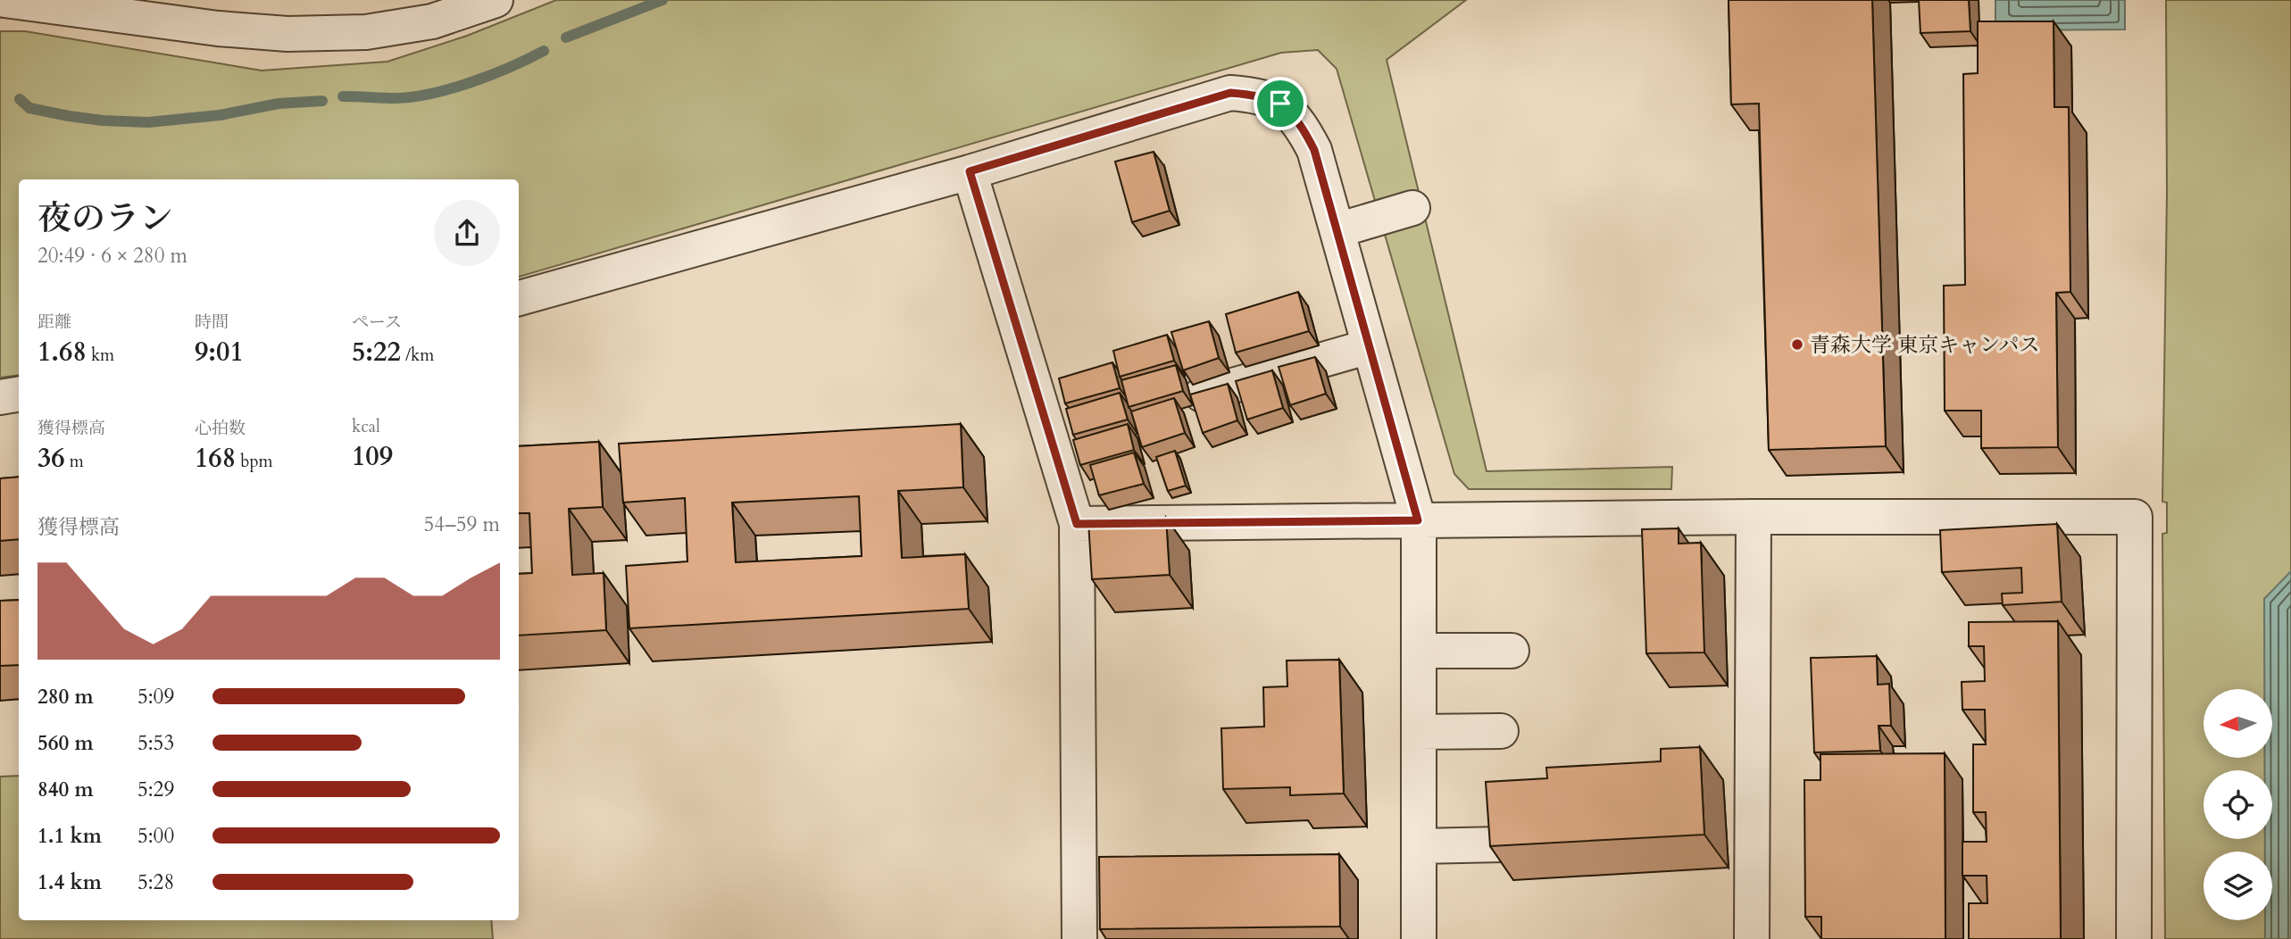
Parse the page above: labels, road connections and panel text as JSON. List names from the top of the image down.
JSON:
{
  "places": ["青森大学 東京キャンパス"],
  "north": "left",
  "page": {
    "heading": ["夜のラン", "20:49 · 6 × 280 m"],
    "stats": [
      ["距離", "1.68 km"],
      ["時間", "9:01"],
      ["ペース", "5:22 /km"],
      ["獲得標高", "36 m"],
      ["心拍数", "168 bpm"],
      ["kcal", "109"]
    ],
    "chart": ["獲得標高", "54–59 m"],
    "list": [
      {
        "name": "280 m",
        "note": "5:09"
      },
      {
        "name": "560 m",
        "note": "5:53"
      },
      {
        "name": "840 m",
        "note": "5:29"
      },
      {
        "name": "1.1 km",
        "note": "5:00"
      },
      {
        "name": "1.4 km",
        "note": "5:28"
      }
    ]
  }
}
